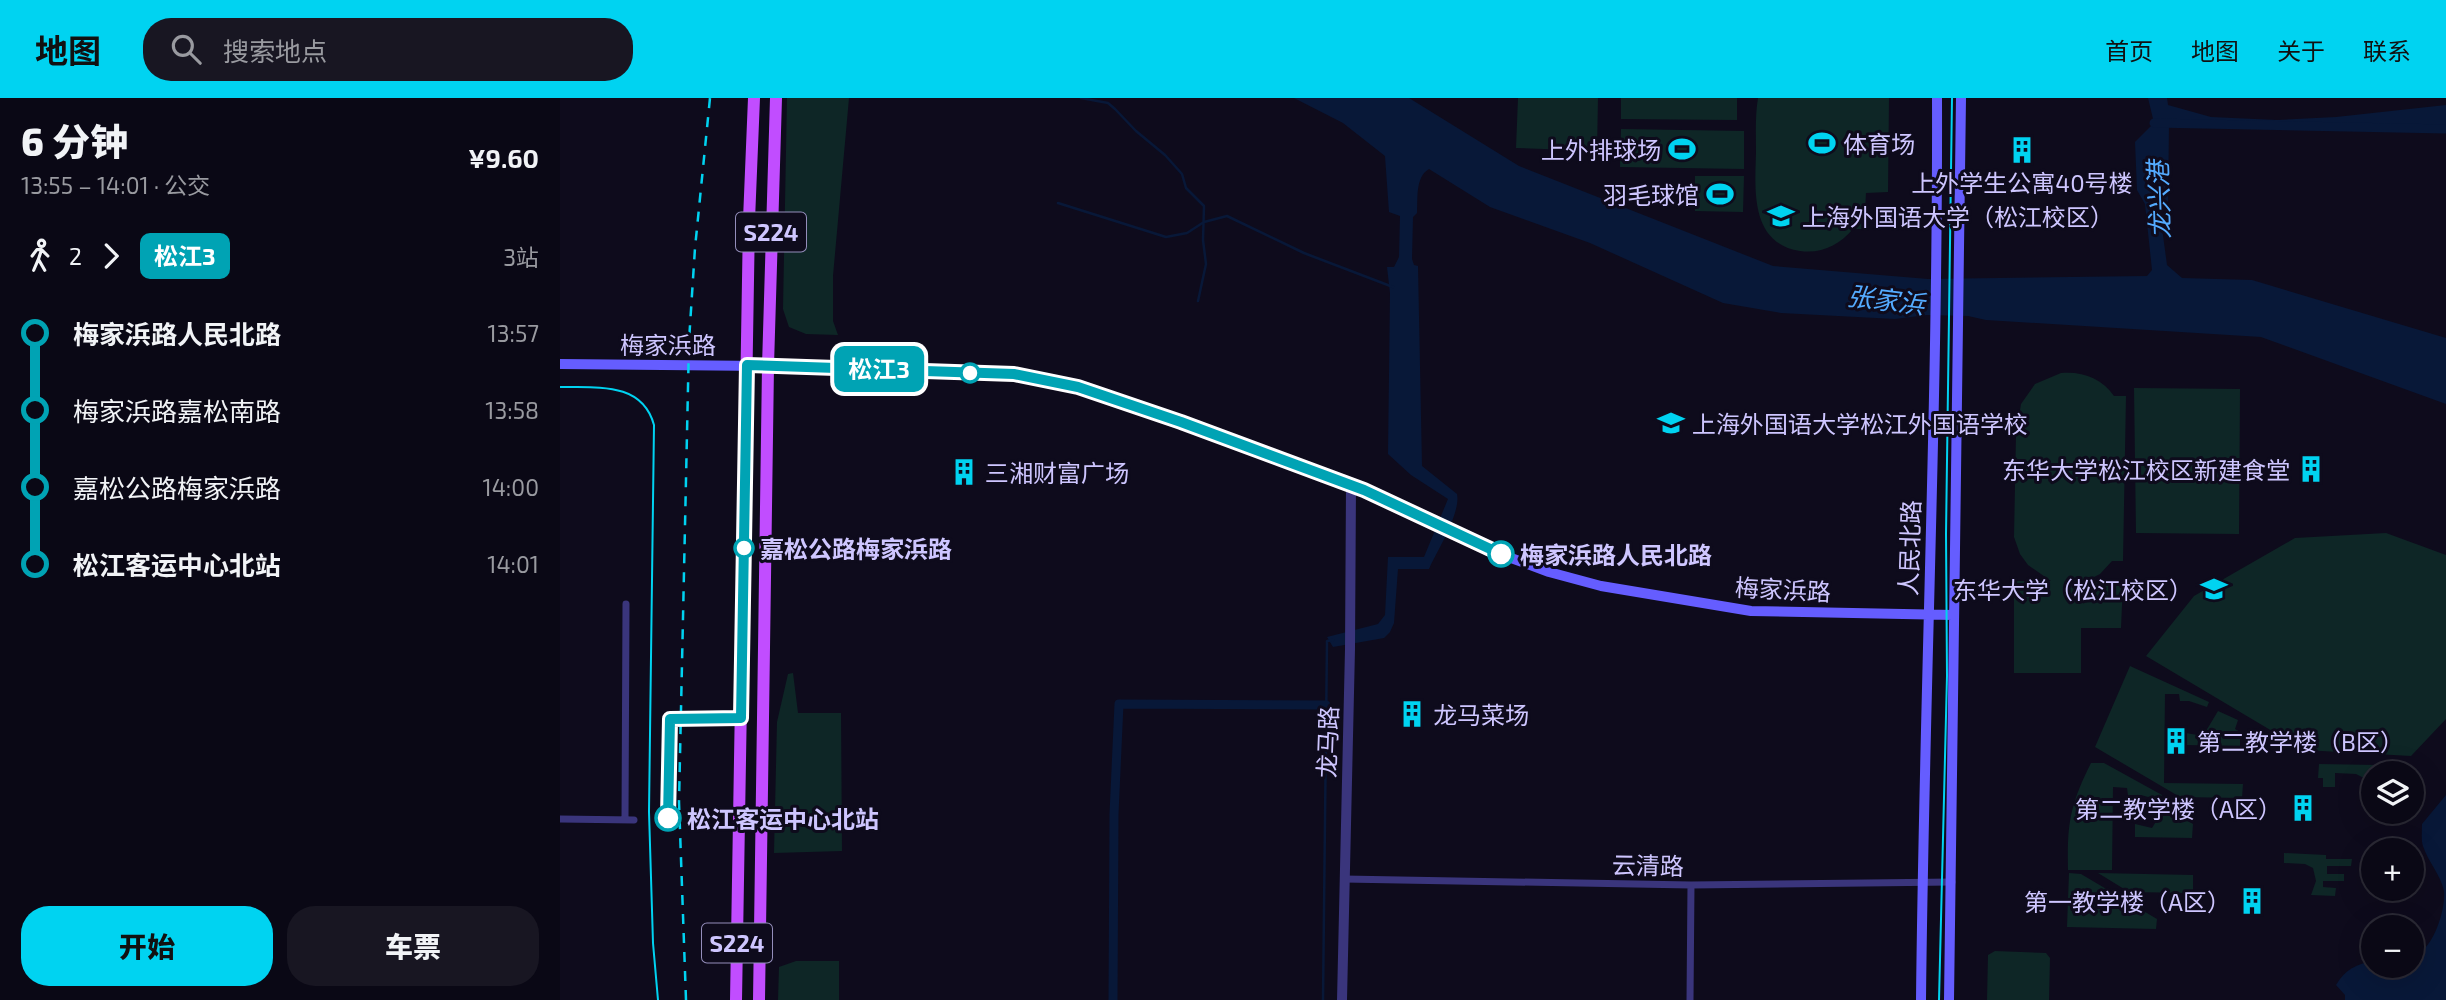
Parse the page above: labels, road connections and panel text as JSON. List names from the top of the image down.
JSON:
{
  "streets": {
    "main road": ["S224", "梅家浜路", "人民北路"],
    "street": ["龙马路", "云清路"]
  },
  "crossings": [
    ["S224", "梅家浜路"],
    ["梅家浜路", "人民北路"],
    ["梅家浜路", "龙马路"],
    ["人民北路", "云清路"],
    ["龙马路", "云清路"]
  ],
  "water": ["龙兴港", "张家浜"],
  "places": {
    "sports": ["体育场", "上外排球场", "羽毛球馆"],
    "building": [
      "上外学生公寓40号楼",
      "东华大学松江校区新建食堂",
      "三湘财富广场",
      "龙马菜场",
      "第二教学楼（B区）",
      "第二教学楼（A区）",
      "第一教学楼（A区）"
    ],
    "school or university": ["上海外国语大学（松江校区）", "上海外国语大学松江外国语学校", "东华大学（松江校区）"],
    "other": ["嘉松公路梅家浜路", "梅家浜路人民北路", "松江客运中心北站"]
  },
  "lines": ["bus line 松江3"],
  "page": {
    "header": "地图",
    "search": "搜索地点",
    "nav": [
      "首页",
      "地图",
      "关于",
      "联系"
    ],
    "heading": ["6 分钟", "13:55 – 14:01 · 公交", "¥9.60"],
    "on_map": "松江3",
    "legs": ["2", "松江3", "3站"],
    "list": [
      {
        "name": "梅家浜路人民北路",
        "value": "13:57"
      },
      {
        "name": "梅家浜路嘉松南路",
        "value": "13:58"
      },
      {
        "name": "嘉松公路梅家浜路",
        "value": "14:00"
      },
      {
        "name": "松江客运中心北站",
        "value": "14:01"
      }
    ],
    "map_buttons": ["+", "−"],
    "buttons": ["开始", "车票"]
  }
}
